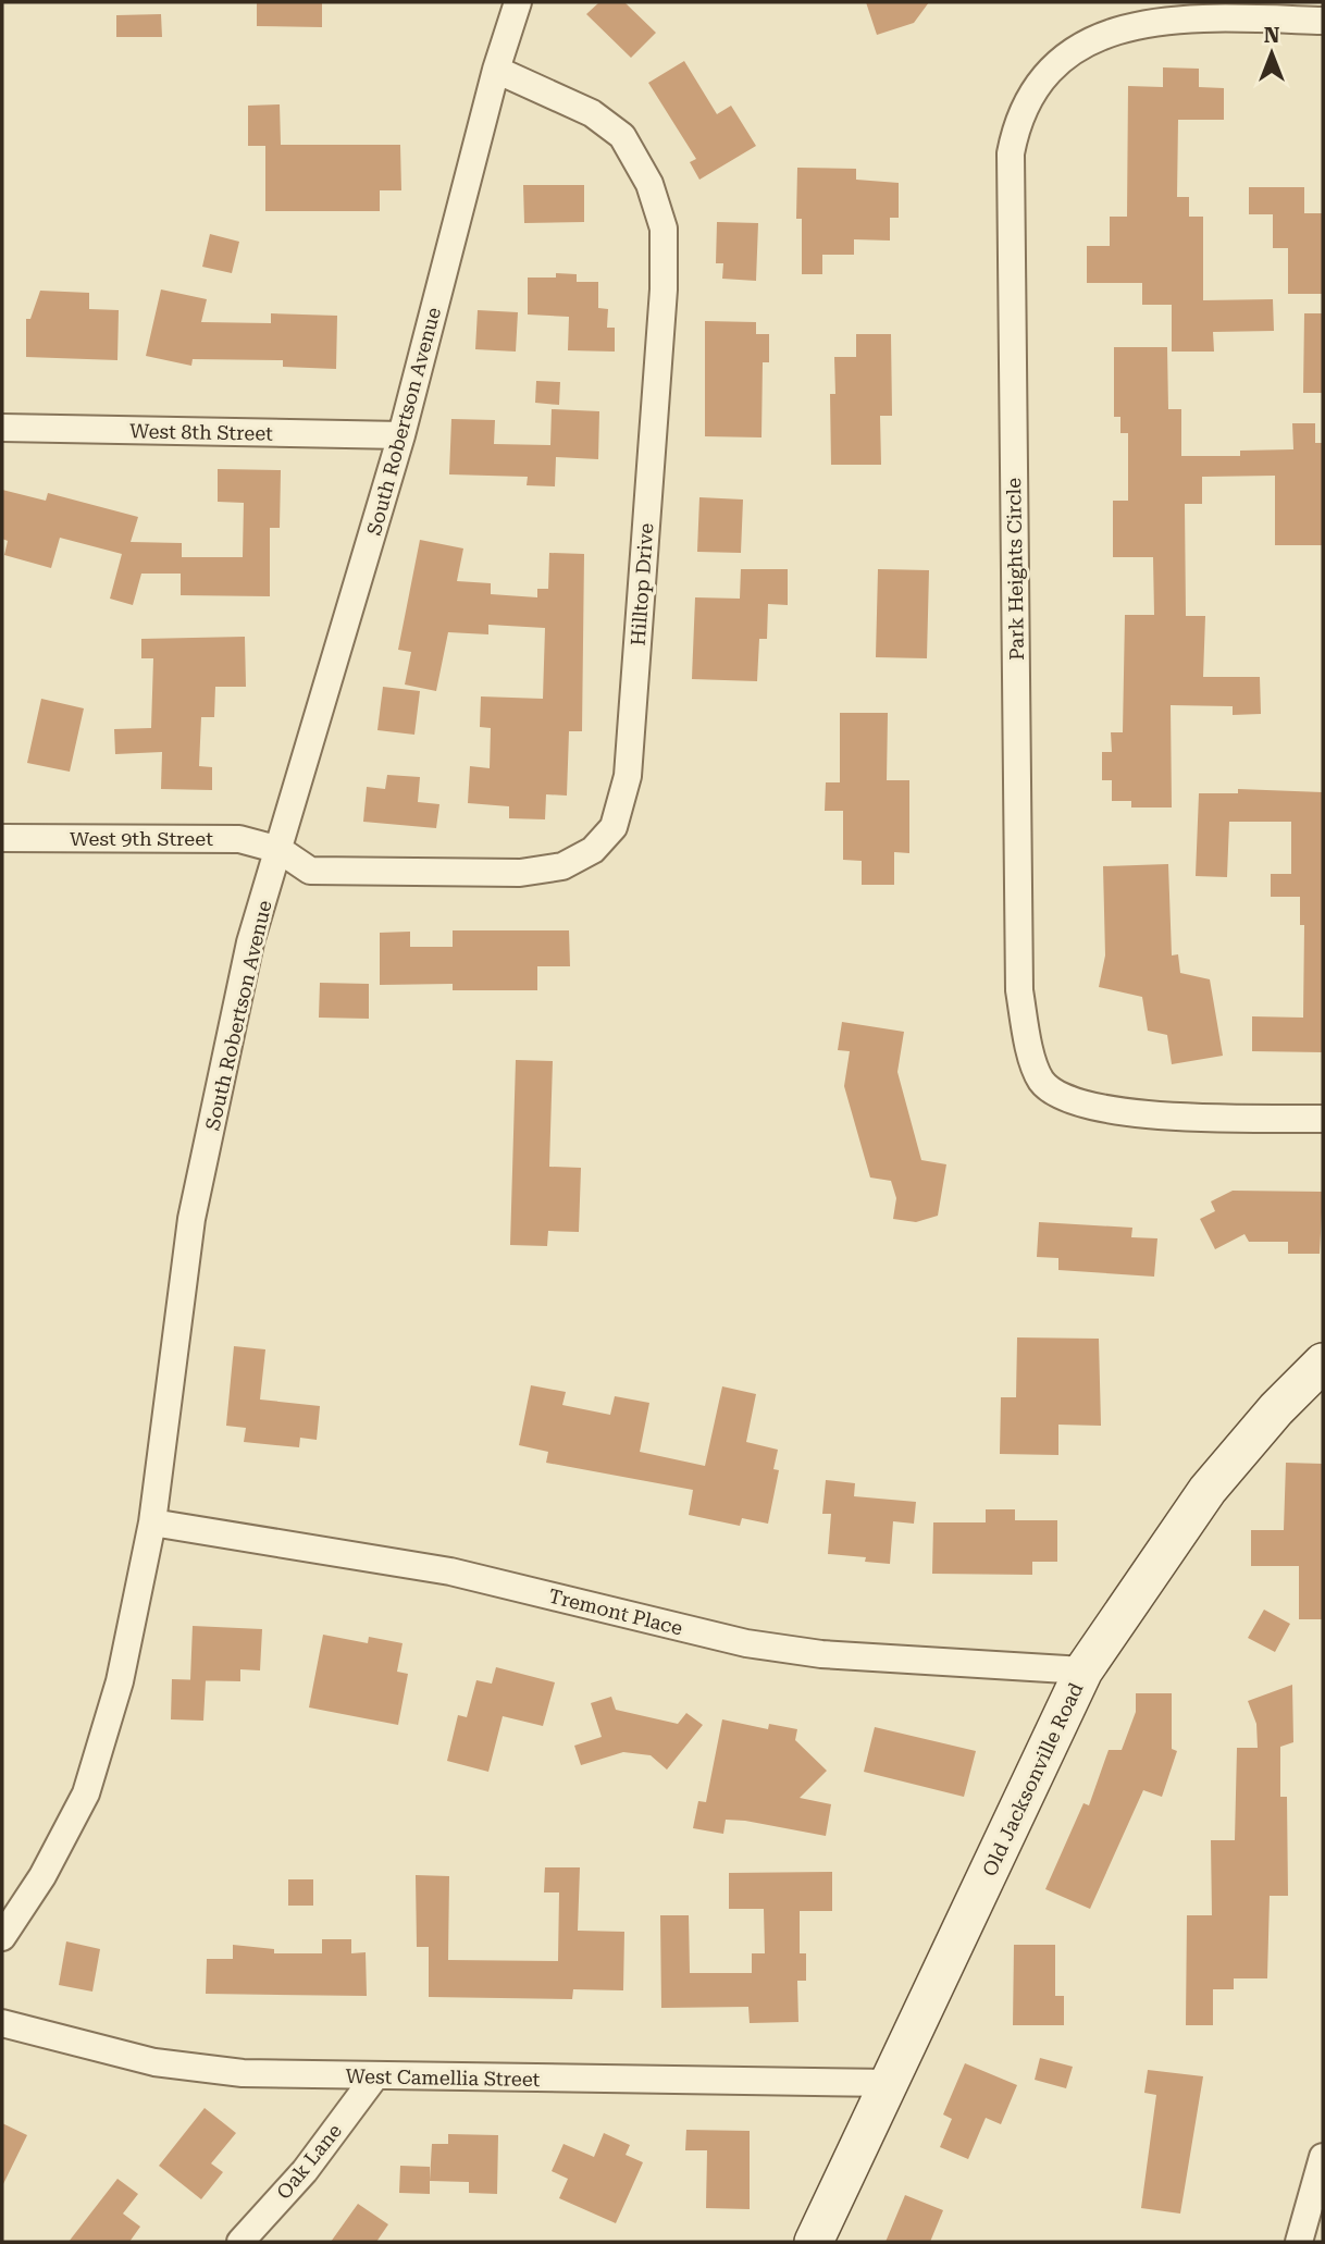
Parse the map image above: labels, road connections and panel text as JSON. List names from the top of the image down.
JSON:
{
  "streets": {
    "main road": ["Old Jacksonville Road"],
    "street": [
      "South Robertson Avenue",
      "West 8th Street",
      "Park Heights Circle",
      "Hilltop Drive",
      "West 9th Street",
      "Tremont Place",
      "West Camellia Street",
      "Oak Lane"
    ]
  },
  "crossings": [
    ["South Robertson Avenue", "West 8th Street"],
    ["South Robertson Avenue", "Hilltop Drive"],
    ["South Robertson Avenue", "West 9th Street"],
    ["South Robertson Avenue", "Tremont Place"],
    ["Hilltop Drive", "West 9th Street"],
    ["Tremont Place", "Old Jacksonville Road"],
    ["Old Jacksonville Road", "West Camellia Street"],
    ["West Camellia Street", "Oak Lane"]
  ],
  "north": "top"
}
